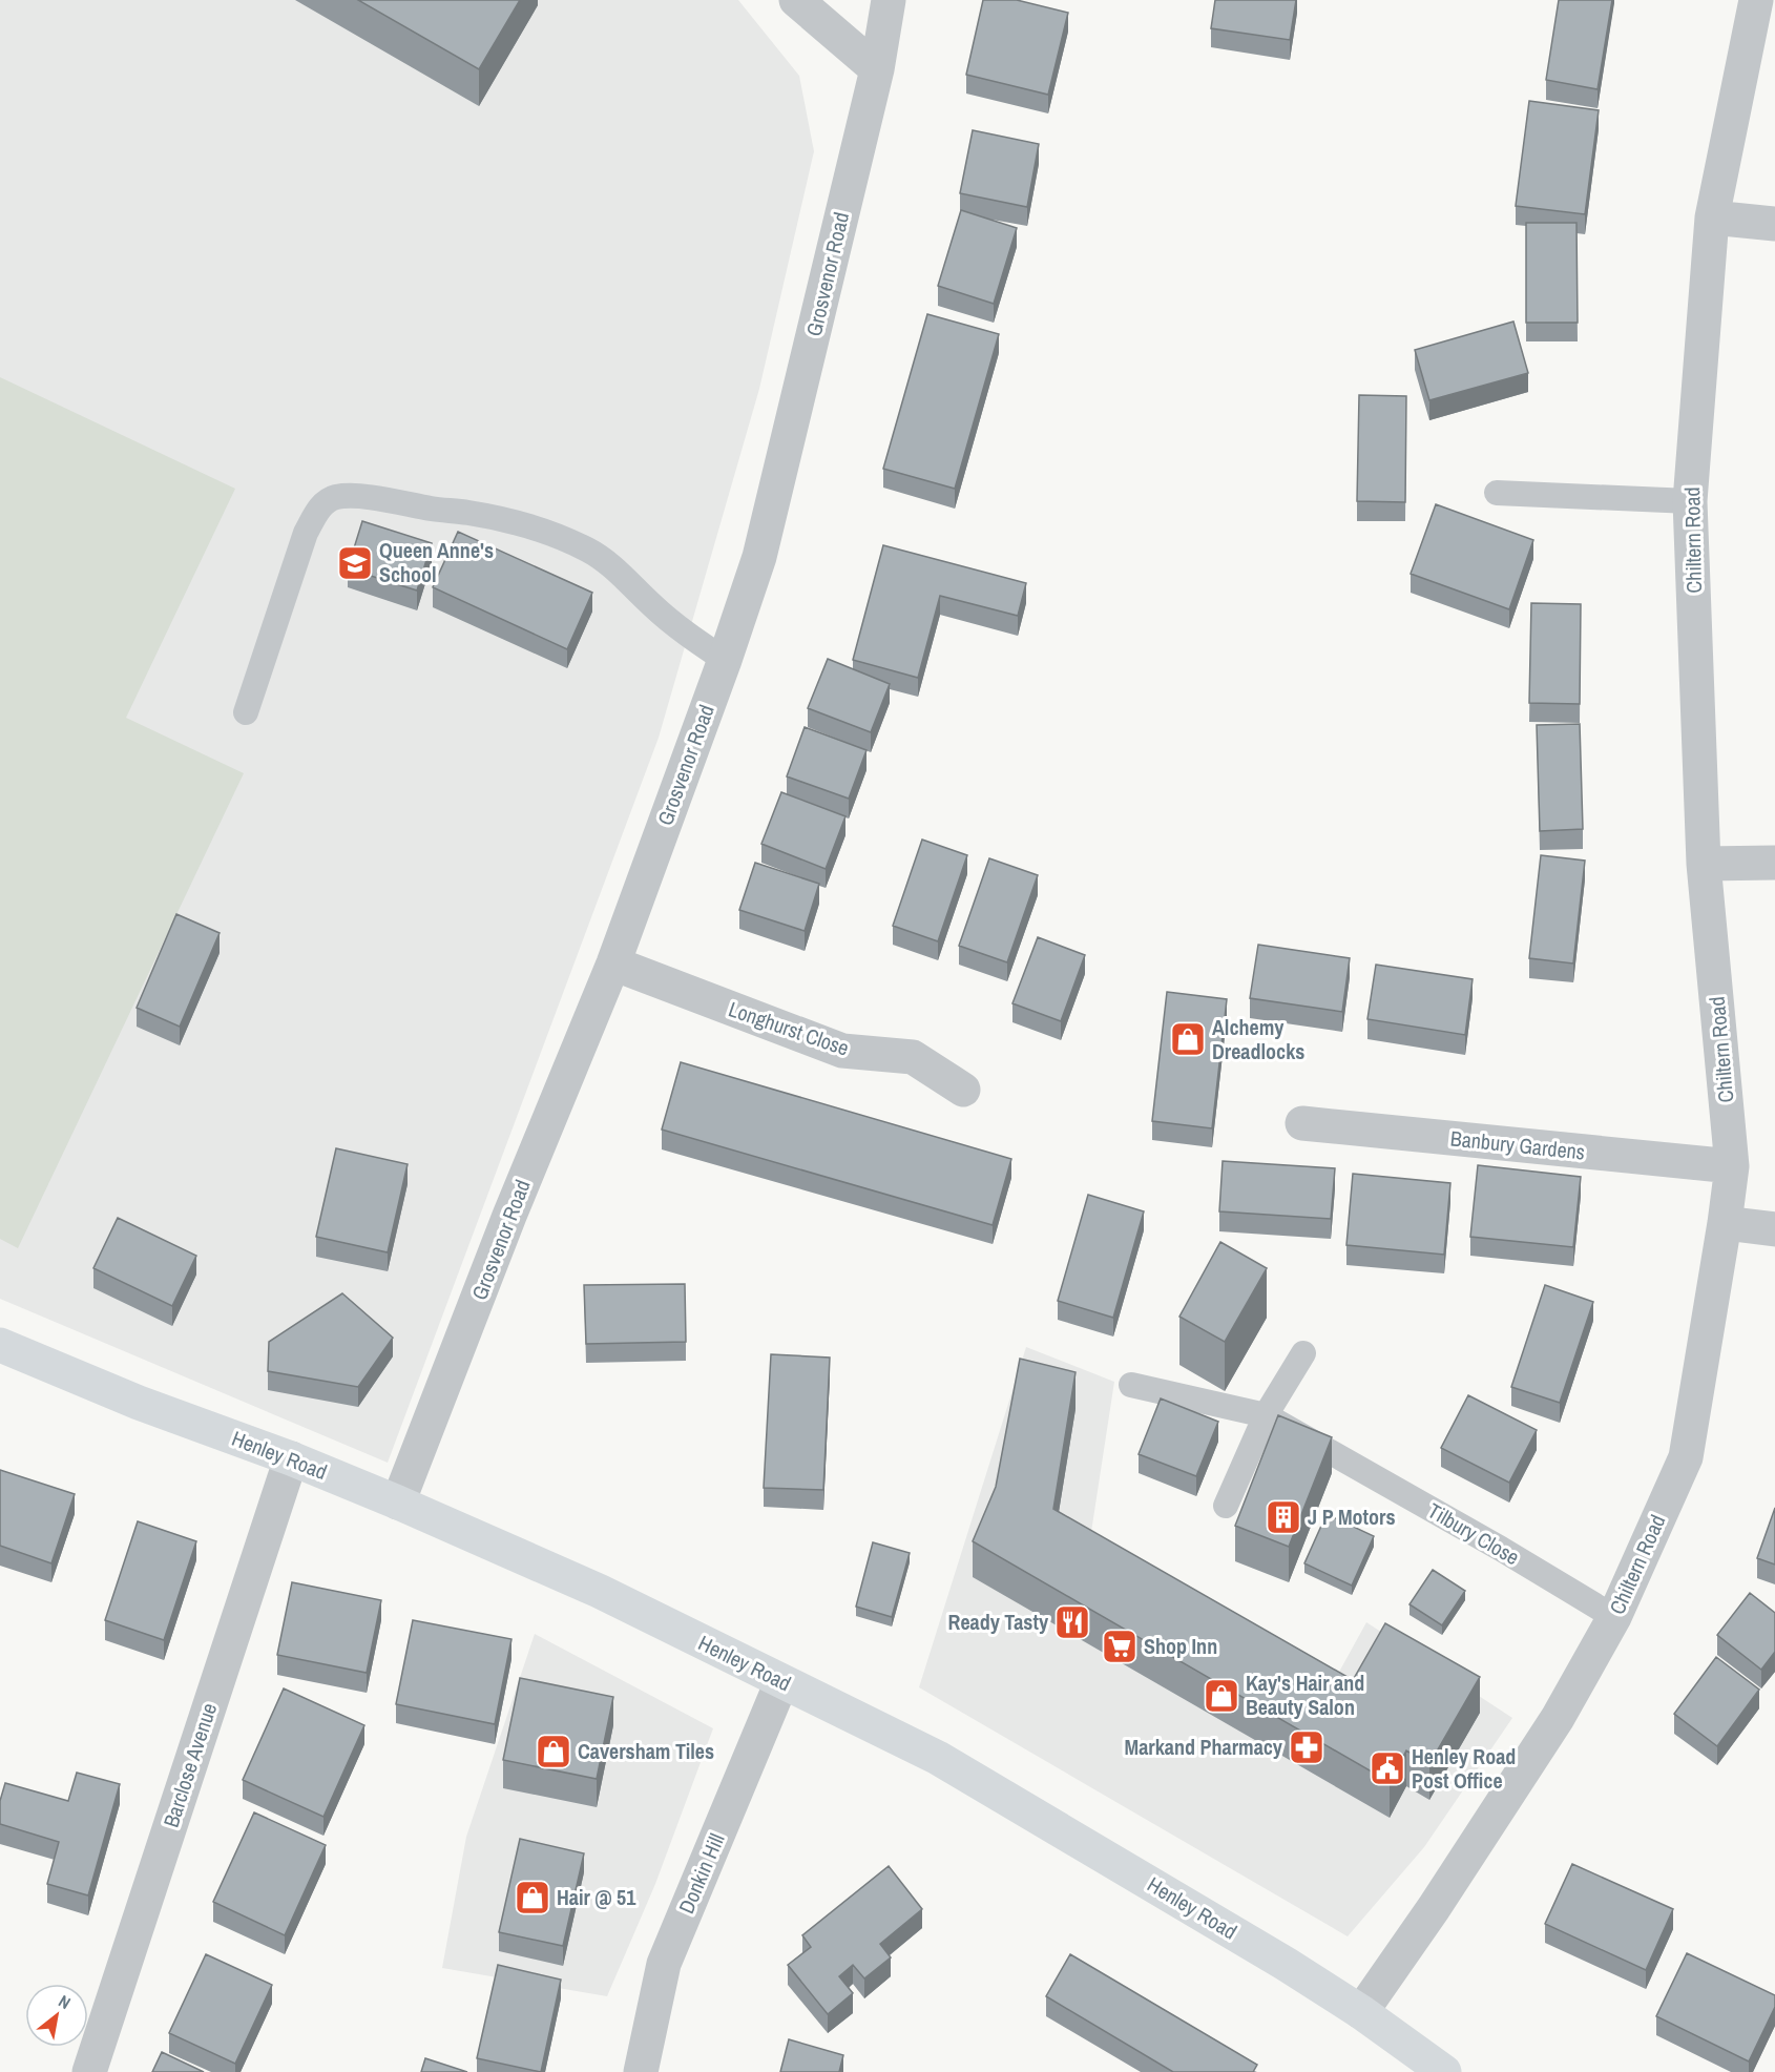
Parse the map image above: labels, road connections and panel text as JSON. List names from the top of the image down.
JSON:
{
  "streets": {
    "main road": ["Henley Road"],
    "street": [
      "Grosvenor Road",
      "Chiltern Road",
      "Longhurst Close",
      "Banbury Gardens",
      "Barclose Avenue",
      "Donkin Hill"
    ],
    "lane": ["Tilbury Close"]
  },
  "crossings": [
    ["Grosvenor Road", "Longhurst Close"],
    ["Grosvenor Road", "Henley Road"],
    ["Chiltern Road", "Banbury Gardens"],
    ["Chiltern Road", "Henley Road"],
    ["Chiltern Road", "Tilbury Close"],
    ["Henley Road", "Barclose Avenue"],
    ["Henley Road", "Donkin Hill"]
  ],
  "places": {
    "school or university": ["Queen Anne's School"],
    "shop": [
      "Alchemy Dreadlocks",
      "Kay's Hair and Beauty Salon",
      "Caversham Tiles",
      "Hair @ 51"
    ],
    "building": ["J P Motors"],
    "restaurant": ["Ready Tasty"],
    "supermarket": ["Shop Inn"],
    "pharmacy": ["Markand Pharmacy"],
    "public building": ["Henley Road Post Office"]
  },
  "north": "top right"
}
